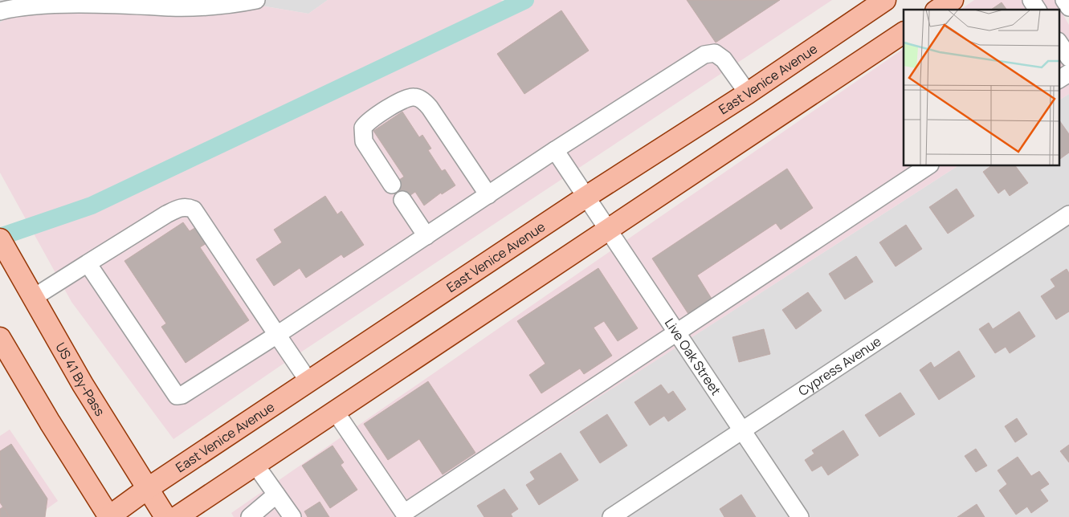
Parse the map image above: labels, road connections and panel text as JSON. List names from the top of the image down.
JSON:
{
  "streets": {
    "main road": ["East Venice Avenue", "US 41 By-Pass"],
    "street": ["Live Oak Street", "Cypress Avenue"]
  },
  "crossings": [
    ["East Venice Avenue", "Live Oak Street"],
    ["East Venice Avenue", "US 41 By-Pass"],
    ["Live Oak Street", "Cypress Avenue"]
  ]
}
